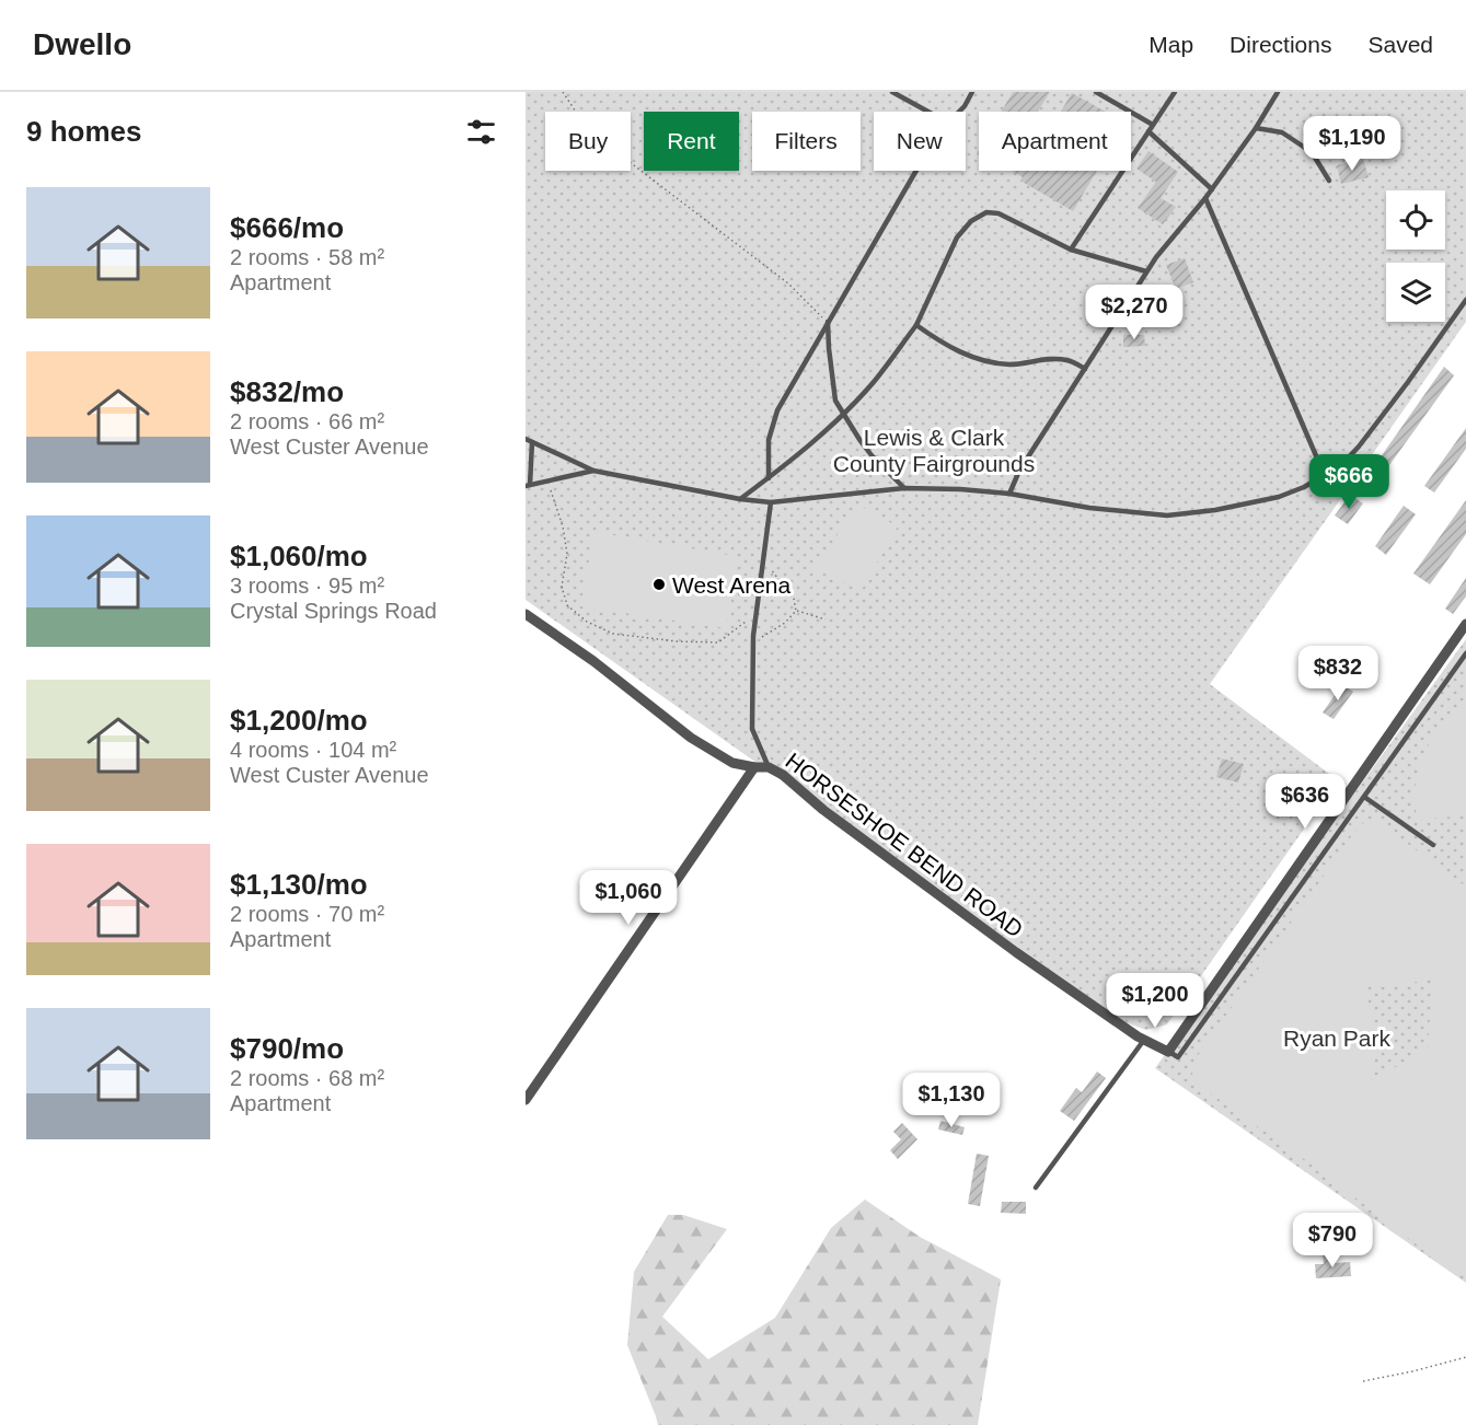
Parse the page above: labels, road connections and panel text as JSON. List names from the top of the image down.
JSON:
{
  "streets": {
    "street": ["HORSESHOE BEND ROAD"]
  },
  "parks": ["Lewis & Clark County Fairgrounds", "Ryan Park"],
  "places": ["West Arena"],
  "page": {
    "header": "Dwello",
    "nav": ["Map", "Directions", "Saved"],
    "heading": "9 homes",
    "chip": [
      "Buy",
      "Rent",
      "Filters",
      "New",
      "Apartment"
    ],
    "price": [
      "$1,190",
      "$2,270",
      "$666",
      "$832",
      "$636",
      "$1,060",
      "$1,200",
      "$1,130",
      "$790"
    ],
    "list": [
      {
        "name": "$666/mo",
        "note": "2 rooms · 58 m² · Apartment"
      },
      {
        "name": "$832/mo",
        "note": "2 rooms · 66 m² · West Custer Avenue"
      },
      {
        "name": "$1,060/mo",
        "note": "3 rooms · 95 m² · Crystal Springs Road"
      },
      {
        "name": "$1,200/mo",
        "note": "4 rooms · 104 m² · West Custer Avenue"
      },
      {
        "name": "$1,130/mo",
        "note": "2 rooms · 70 m² · Apartment"
      },
      {
        "name": "$790/mo",
        "note": "2 rooms · 68 m² · Apartment"
      }
    ]
  }
}
